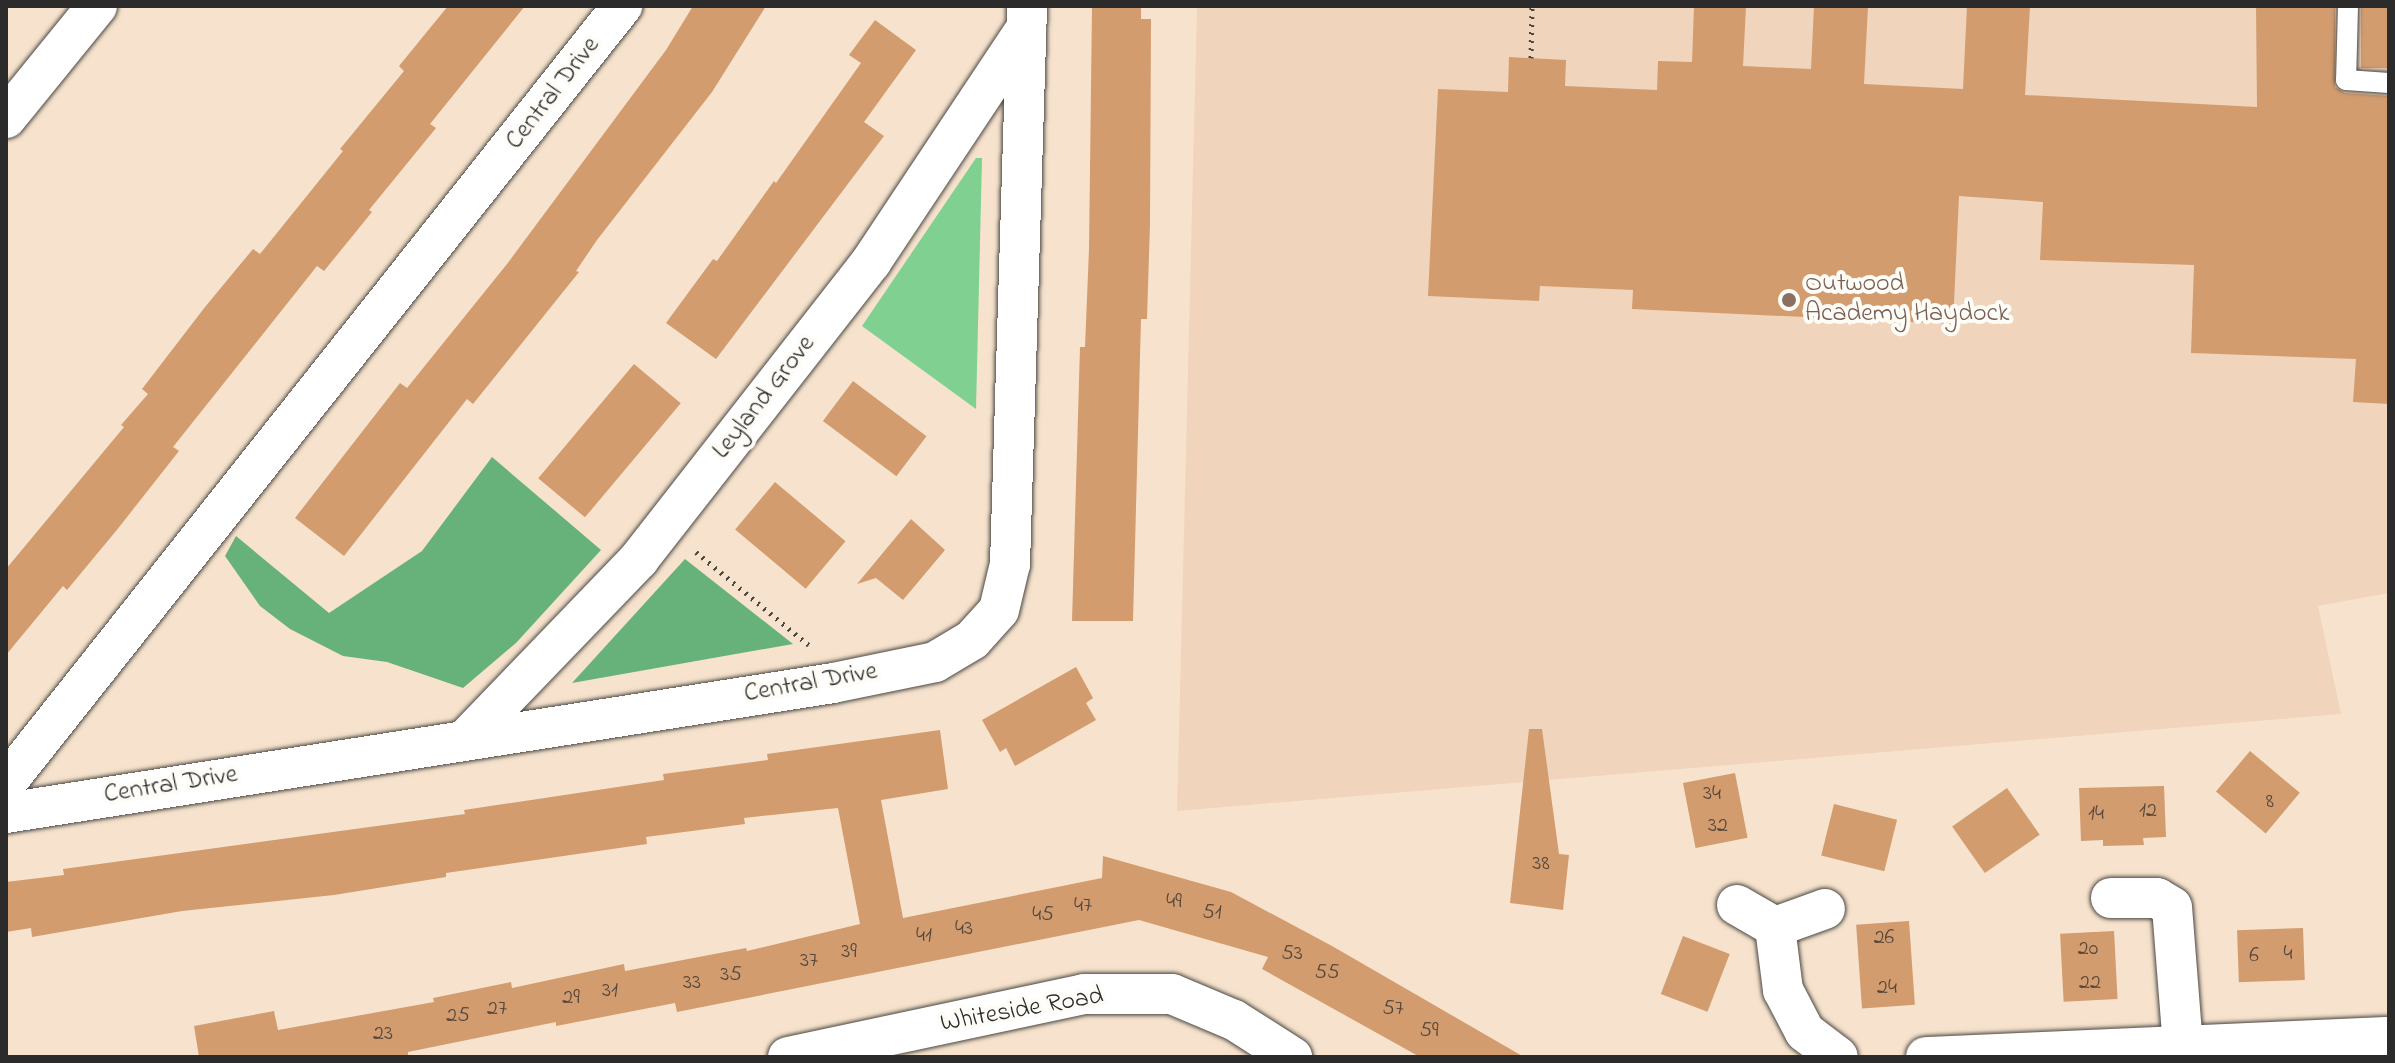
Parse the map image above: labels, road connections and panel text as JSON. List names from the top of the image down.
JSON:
{
  "streets": {
    "street": ["Central Drive", "Leyland Grove", "Whiteside Road"]
  },
  "crossings": [
    ["Central Drive", "Leyland Grove"]
  ],
  "places": ["Outwood Academy Haydock"],
  "house_numbers": [
    "34",
    "8",
    "12",
    "14",
    "32",
    "38",
    "49",
    "47",
    "51",
    "45",
    "43",
    "41",
    "26",
    "20",
    "39",
    "53",
    "4",
    "6",
    "37",
    "55",
    "35",
    "33",
    "22",
    "24",
    "31",
    "29",
    "27",
    "57",
    "25",
    "59",
    "23"
  ]
}
